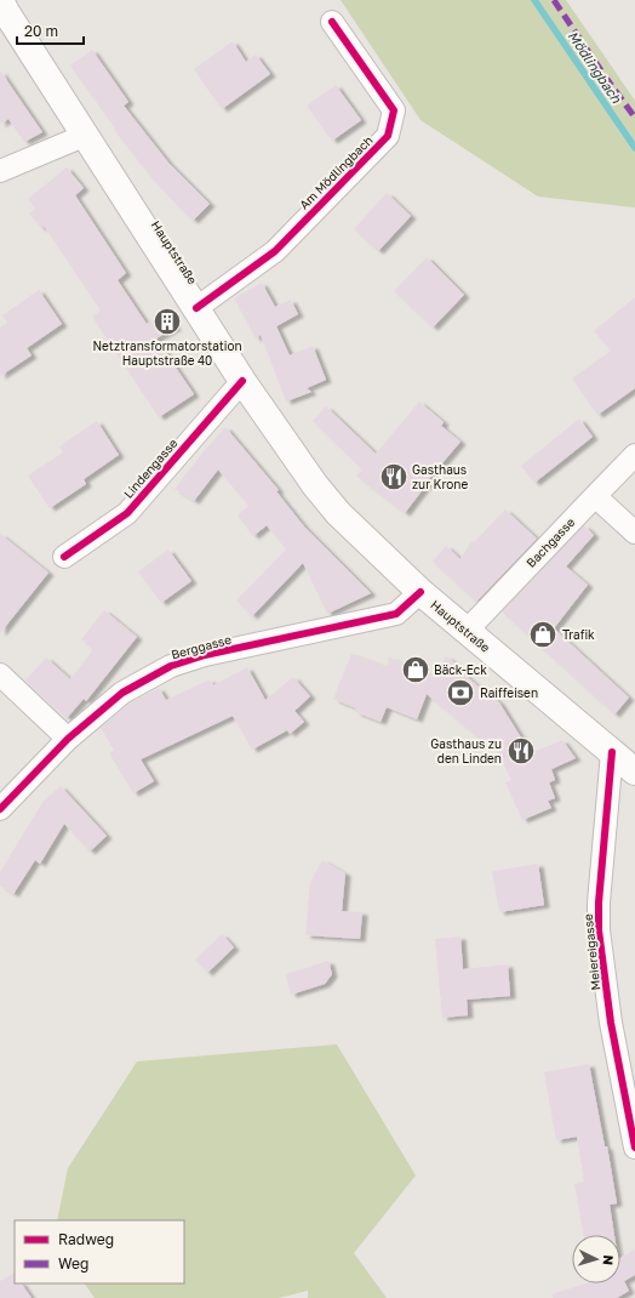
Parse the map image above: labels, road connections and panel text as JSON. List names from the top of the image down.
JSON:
{
  "streets": {
    "main road": ["Hauptstraße"],
    "street": [
      "Am Mödlingbach",
      "Lindengasse",
      "Bachgasse",
      "Berggasse",
      "Meiereigasse"
    ]
  },
  "crossings": [
    ["Am Mödlingbach", "Hauptstraße"],
    ["Hauptstraße", "Lindengasse"],
    ["Hauptstraße", "Bachgasse"],
    ["Hauptstraße", "Berggasse"],
    ["Hauptstraße", "Meiereigasse"]
  ],
  "water": ["Mödlingbach"],
  "places": {
    "building": ["Netztransformatorstation Hauptstraße 40"],
    "restaurant": ["Gasthaus zur Krone", "Gasthaus zu den Linden"],
    "shop": ["Trafik", "Bäck-Eck"],
    "bank": ["Raiffeisen"]
  },
  "legend": ["Radweg", "Weg"],
  "scale_bar": "20 m",
  "north": "right"
}
